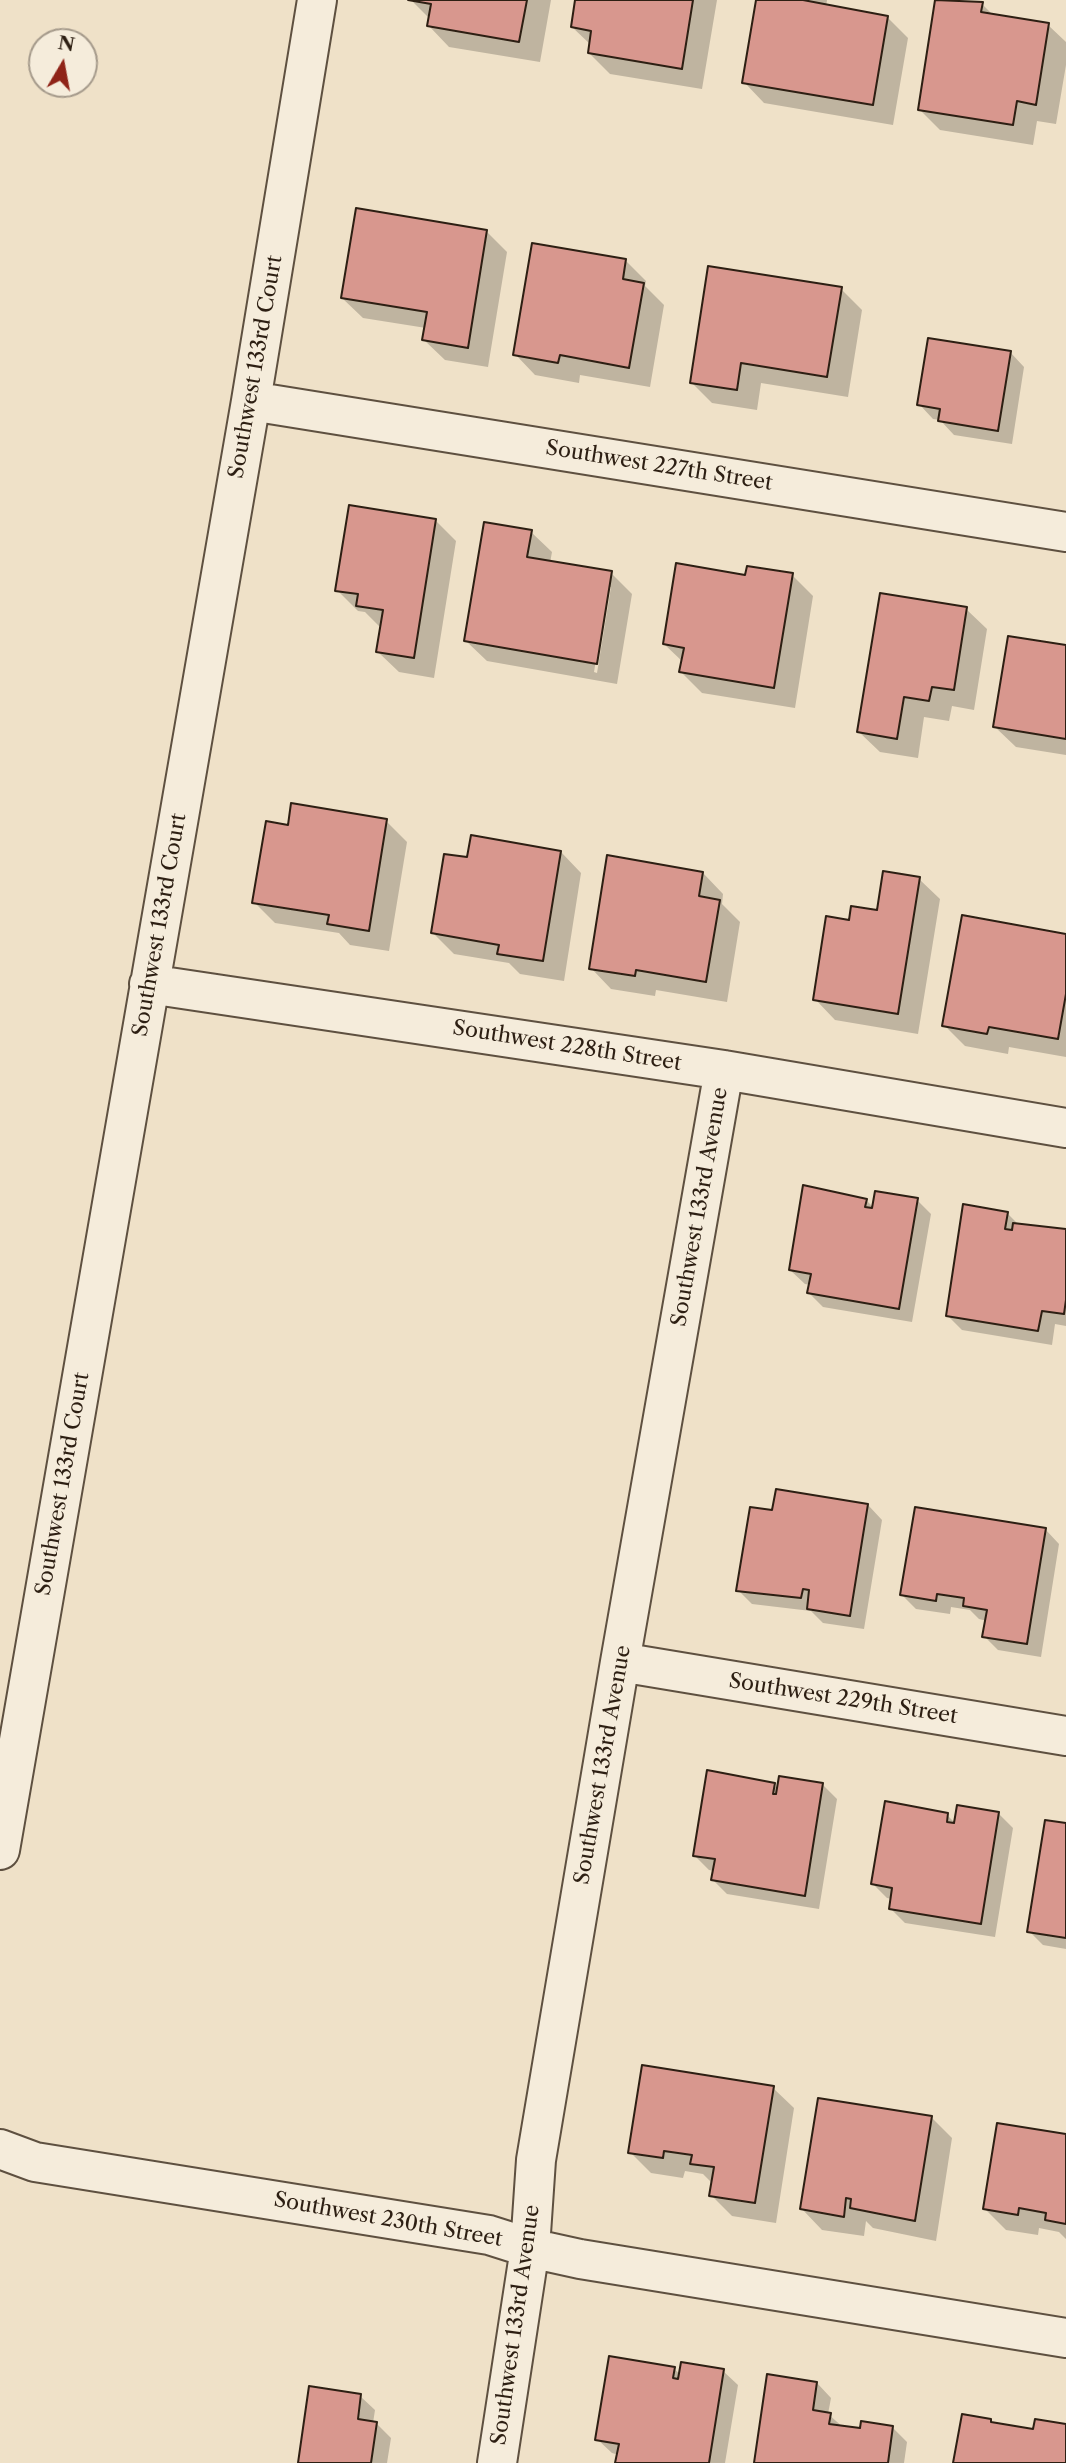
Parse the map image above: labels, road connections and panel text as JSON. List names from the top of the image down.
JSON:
{
  "streets": {
    "street": [
      "Southwest 133rd Court",
      "Southwest 227th Street",
      "Southwest 228th Street",
      "Southwest 133rd Avenue",
      "Southwest 229th Street",
      "Southwest 230th Street"
    ]
  },
  "crossings": [
    ["Southwest 133rd Court", "Southwest 227th Street"],
    ["Southwest 133rd Court", "Southwest 228th Street"],
    ["Southwest 228th Street", "Southwest 133rd Avenue"],
    ["Southwest 133rd Avenue", "Southwest 229th Street"],
    ["Southwest 133rd Avenue", "Southwest 230th Street"]
  ],
  "north": "top"
}
